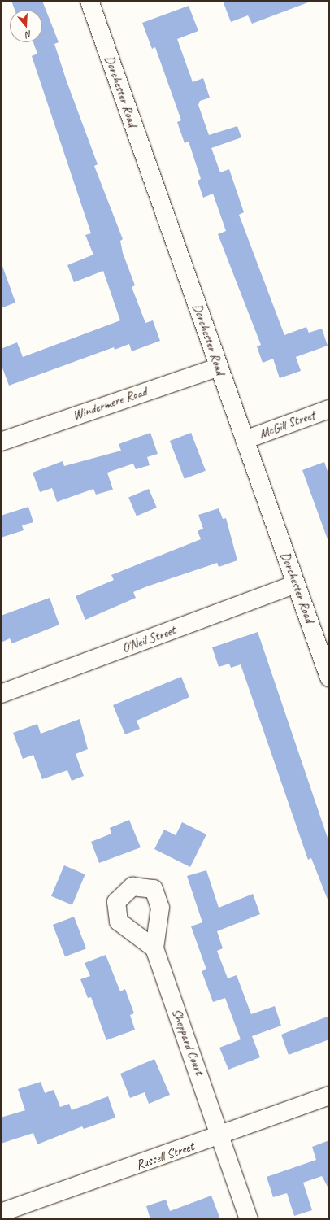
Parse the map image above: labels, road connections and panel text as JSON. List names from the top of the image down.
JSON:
{
  "streets": {
    "street": [
      "Dorchester Road",
      "Windermere Road",
      "McGill Street",
      "O'Neil Street",
      "Sheppard Court",
      "Russell Street"
    ]
  },
  "crossings": [
    ["Dorchester Road", "Windermere Road"],
    ["Dorchester Road", "McGill Street"],
    ["Dorchester Road", "O'Neil Street"],
    ["Sheppard Court", "Russell Street"]
  ],
  "north": "bottom"
}
